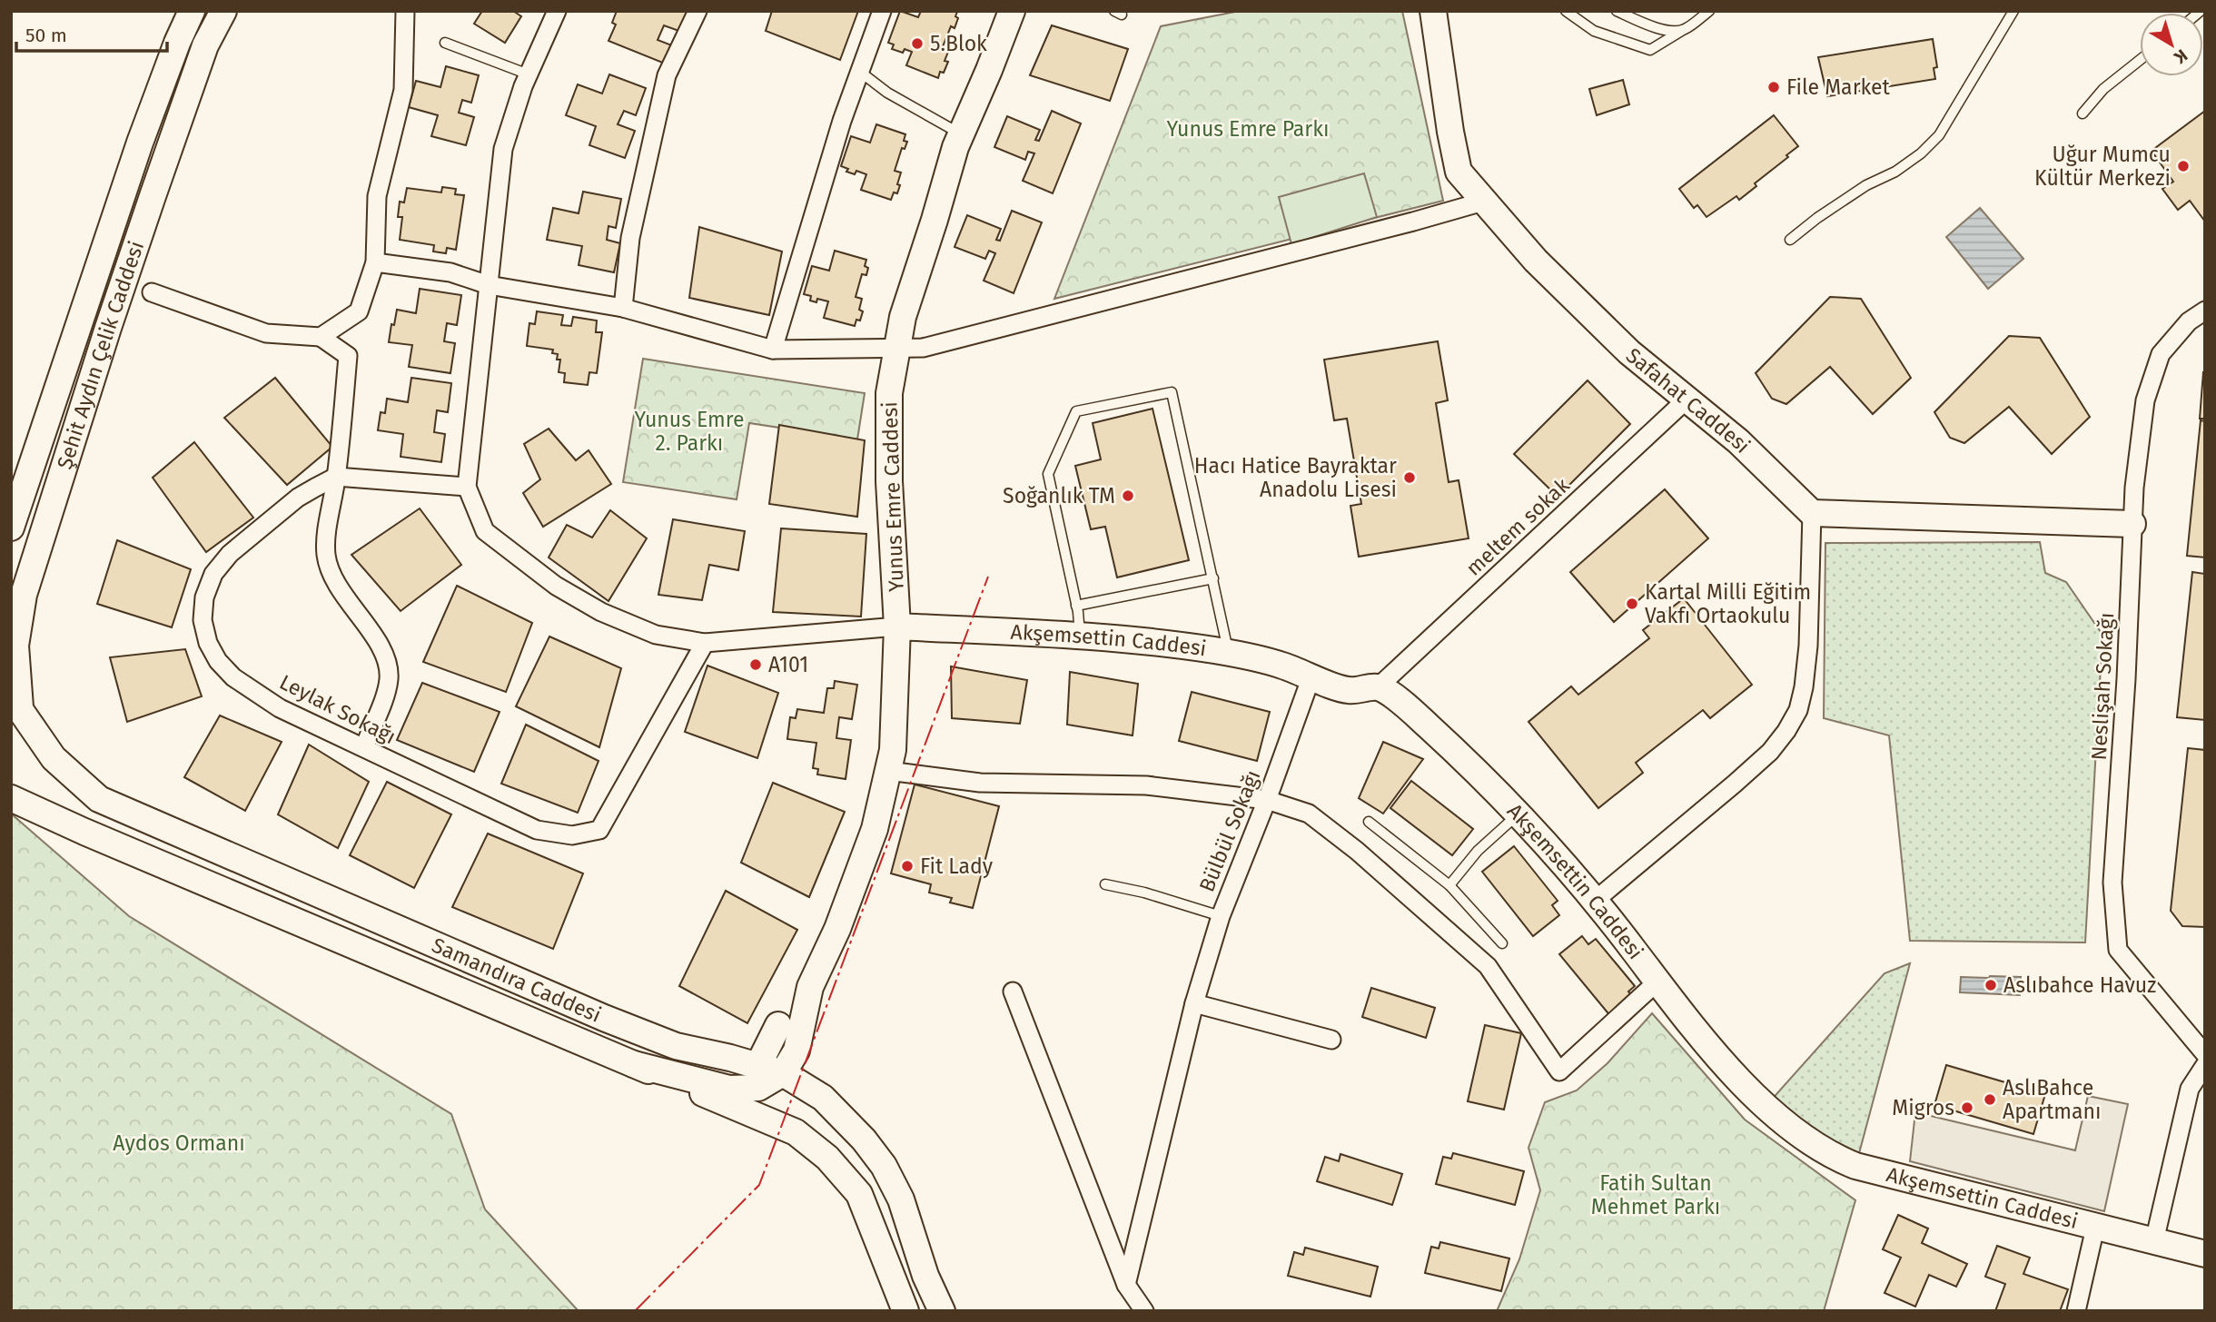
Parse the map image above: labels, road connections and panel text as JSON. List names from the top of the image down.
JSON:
{
  "streets": {
    "main road": [
      "Şehit Aydın Çelik Caddesi",
      "Safahat Caddesi",
      "Yunus Emre Caddesi",
      "Akşemsettin Caddesi",
      "Samandıra Caddesi"
    ],
    "street": [
      "meltem sokak",
      "Neslişah Sokağı",
      "Leylak Sokağı",
      "Bülbül Sokağı"
    ]
  },
  "crossings": [
    ["Şehit Aydın Çelik Caddesi", "Samandıra Caddesi"],
    ["Safahat Caddesi", "meltem sokak"],
    ["Yunus Emre Caddesi", "Akşemsettin Caddesi"],
    ["meltem sokak", "Akşemsettin Caddesi"],
    ["Akşemsettin Caddesi", "Bülbül Sokağı"]
  ],
  "parks": [
    "Yunus Emre Parkı",
    "Yunus Emre 2. Parkı",
    "Aydos Ormanı",
    "Fatih Sultan Mehmet Parkı"
  ],
  "places": [
    "5.Blok",
    "File Market",
    "Uğur Mumcu Kültür Merkezi",
    "Hacı Hatice Bayraktar Anadolu Lisesi",
    "Soğanlık TM",
    "Kartal Milli Eğitim Vakfı Ortaokulu",
    "A101",
    "Fit Lady",
    "Aslıbahce Havuz",
    "AslıBahce Apartmanı",
    "Migros"
  ],
  "scale_bar": "50 m",
  "north": "bottom right"
}
